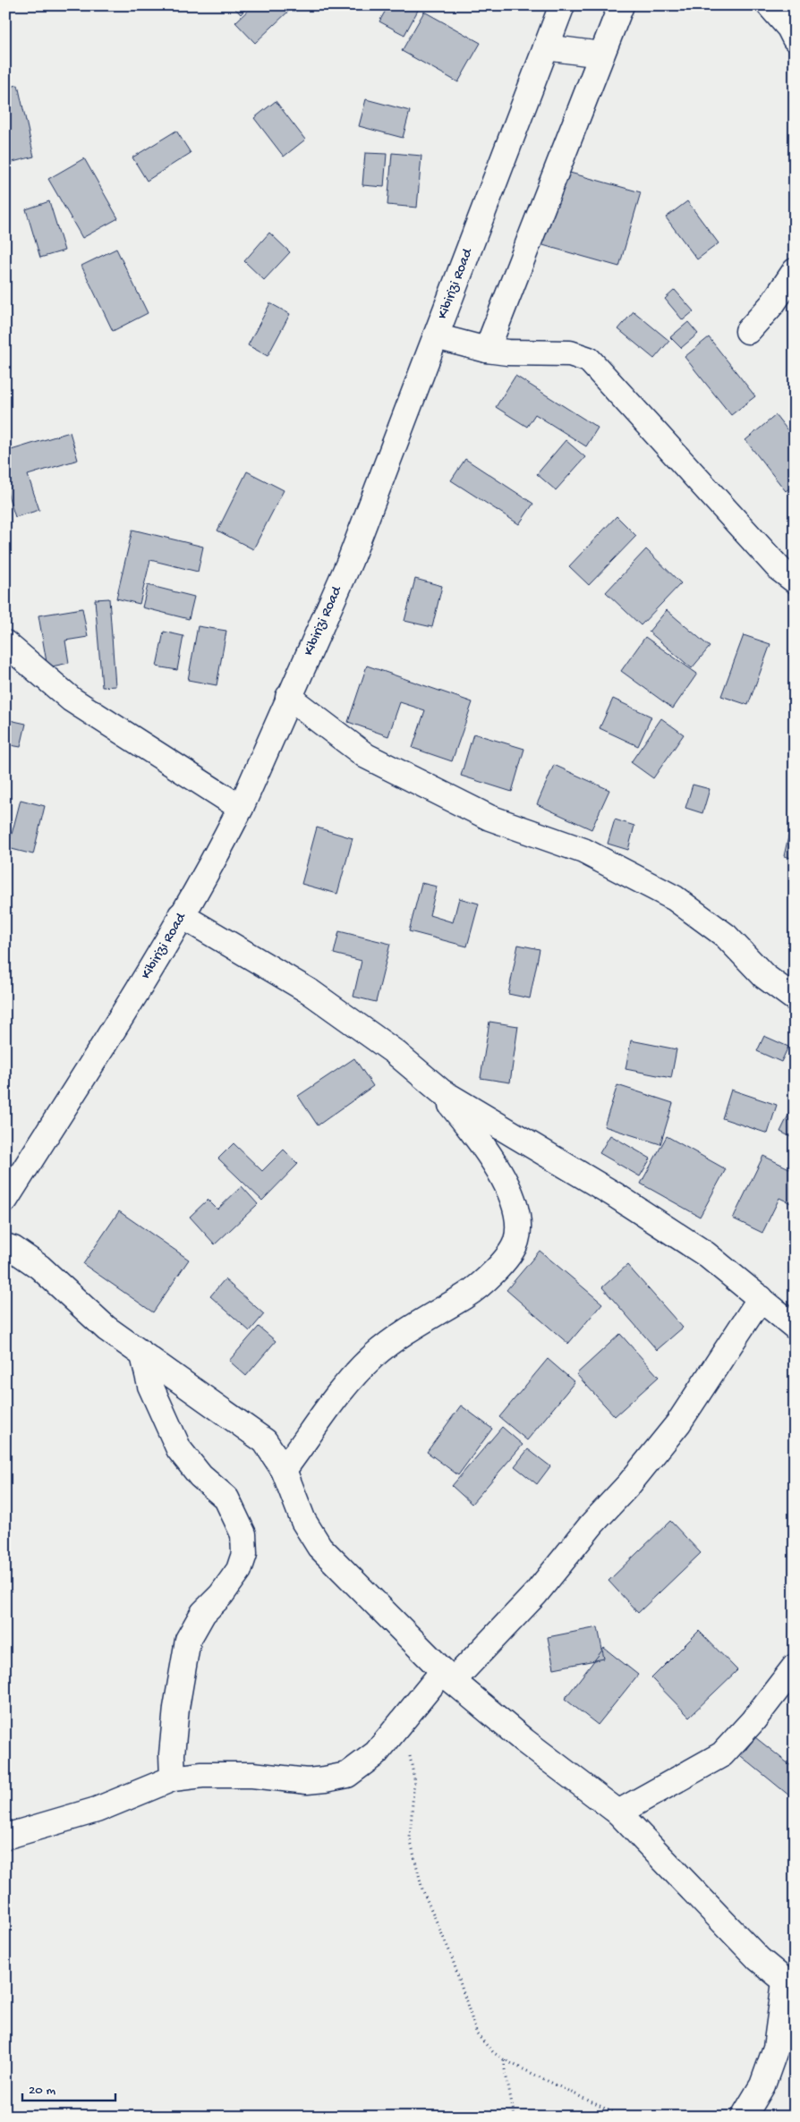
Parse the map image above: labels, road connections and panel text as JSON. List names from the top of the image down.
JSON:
{
  "streets": {
    "street": ["Kibirizi Road"]
  },
  "scale_bar": "20 m"
}
